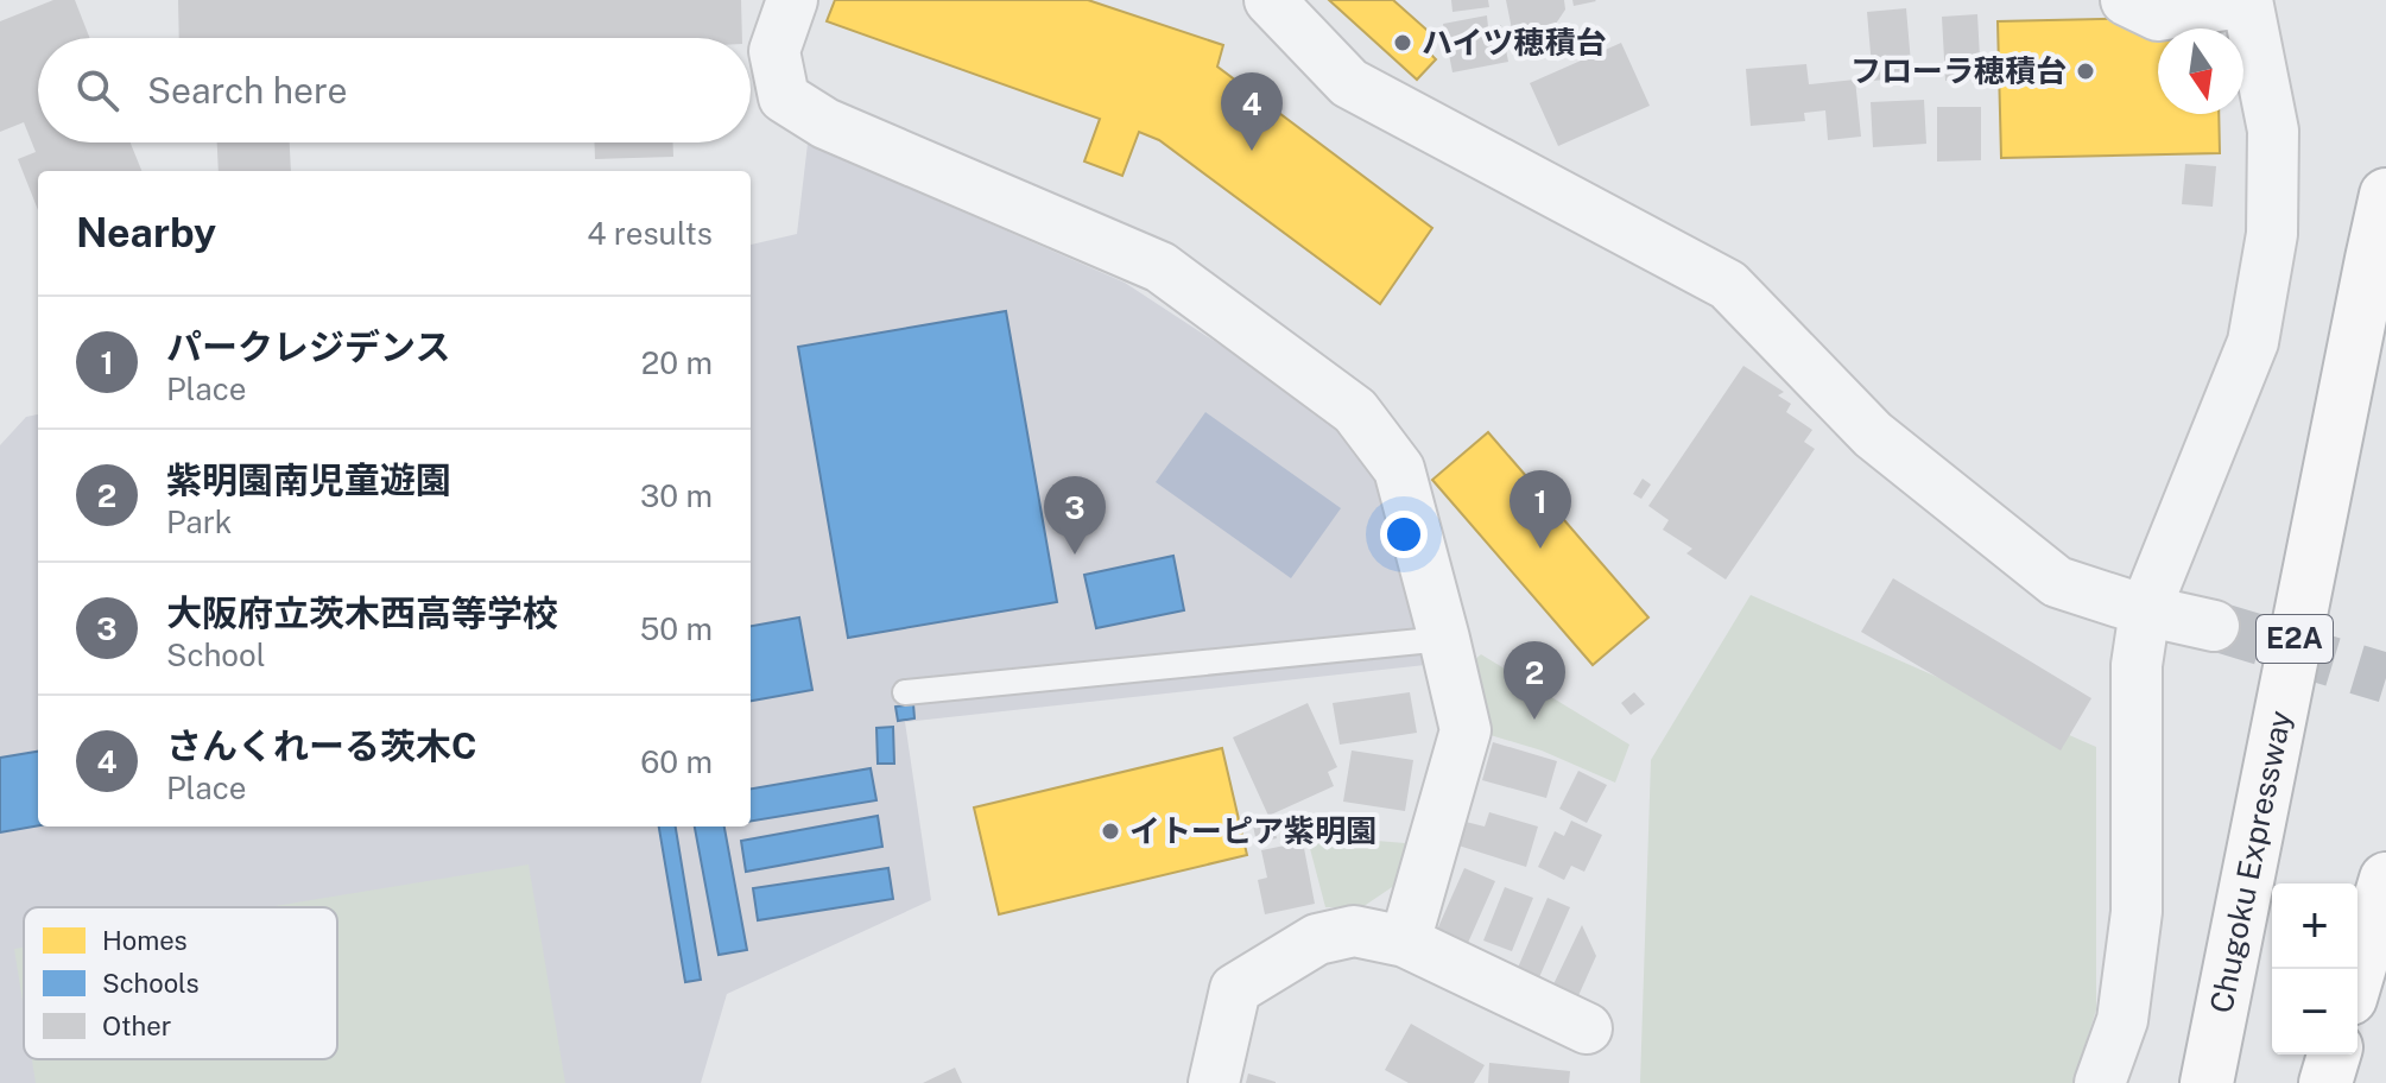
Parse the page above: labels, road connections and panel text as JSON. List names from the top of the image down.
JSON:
{
  "streets": {
    "highway": ["E2A", "Chugoku Expressway"]
  },
  "places": ["ハイツ穂積台", "フローラ穂積台", "イトーピア紫明園"],
  "legend": ["Homes", "Schools", "Other"],
  "north": "bottom",
  "page": {
    "search": "Search here",
    "pins": [
      "4",
      "1",
      "3",
      "2"
    ],
    "heading": ["Nearby", "4 results"],
    "list": [
      {
        "mark": "1",
        "name": "パークレジデンス",
        "note": "Place",
        "value": "20 m"
      },
      {
        "mark": "2",
        "name": "紫明園南児童遊園",
        "note": "Park",
        "value": "30 m"
      },
      {
        "mark": "3",
        "name": "大阪府立茨木西高等学校",
        "note": "School",
        "value": "50 m"
      },
      {
        "mark": "4",
        "name": "さんくれーる茨木C",
        "note": "Place",
        "value": "60 m"
      }
    ],
    "map_buttons": ["+", "−"]
  }
}
